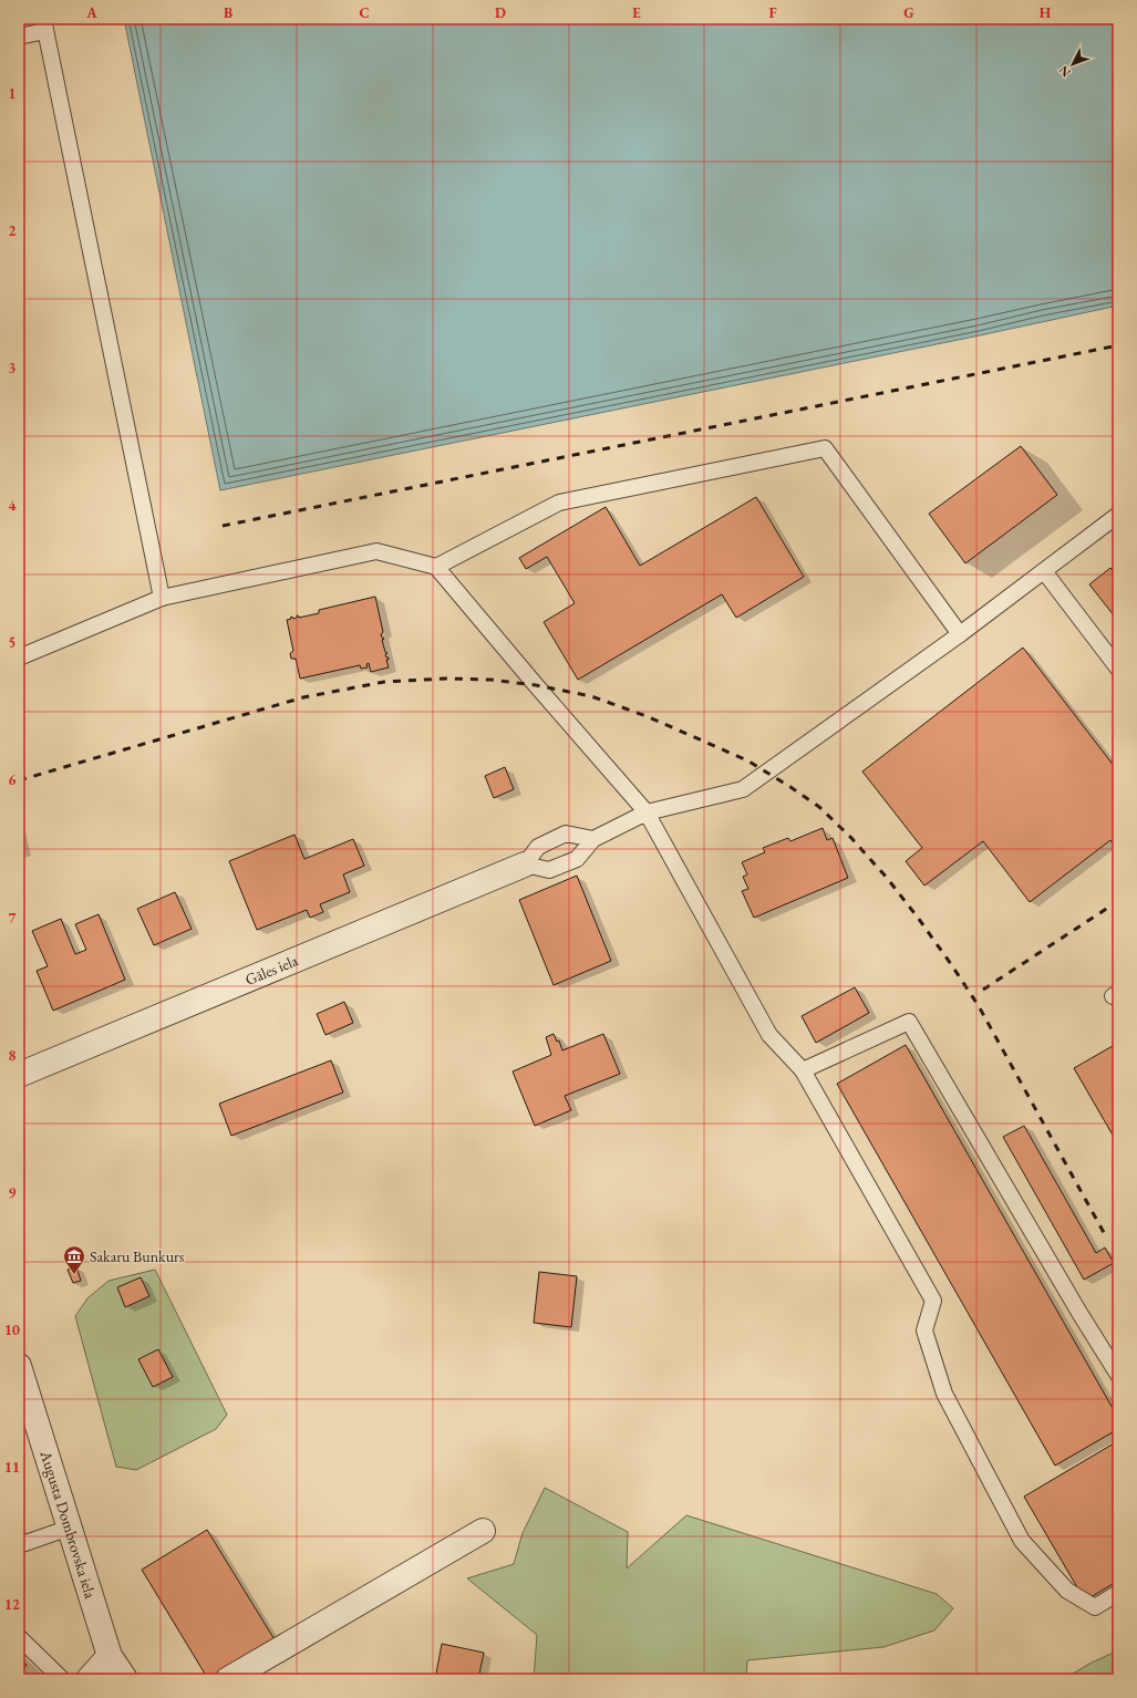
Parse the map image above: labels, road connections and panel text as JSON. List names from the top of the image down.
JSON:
{
  "streets": {
    "street": ["Gāles iela", "Augusta Dombrovska iela"]
  },
  "places": {
    "museum": ["Sakaru Bunkurs"]
  },
  "north": "bottom left",
  "grid": {
    "columns": [
      "A",
      "B",
      "C",
      "D",
      "E",
      "F",
      "G",
      "H"
    ],
    "rows": [
      "1",
      "2",
      "3",
      "4",
      "5",
      "6",
      "7",
      "8",
      "9",
      "10",
      "11",
      "12"
    ]
  }
}
